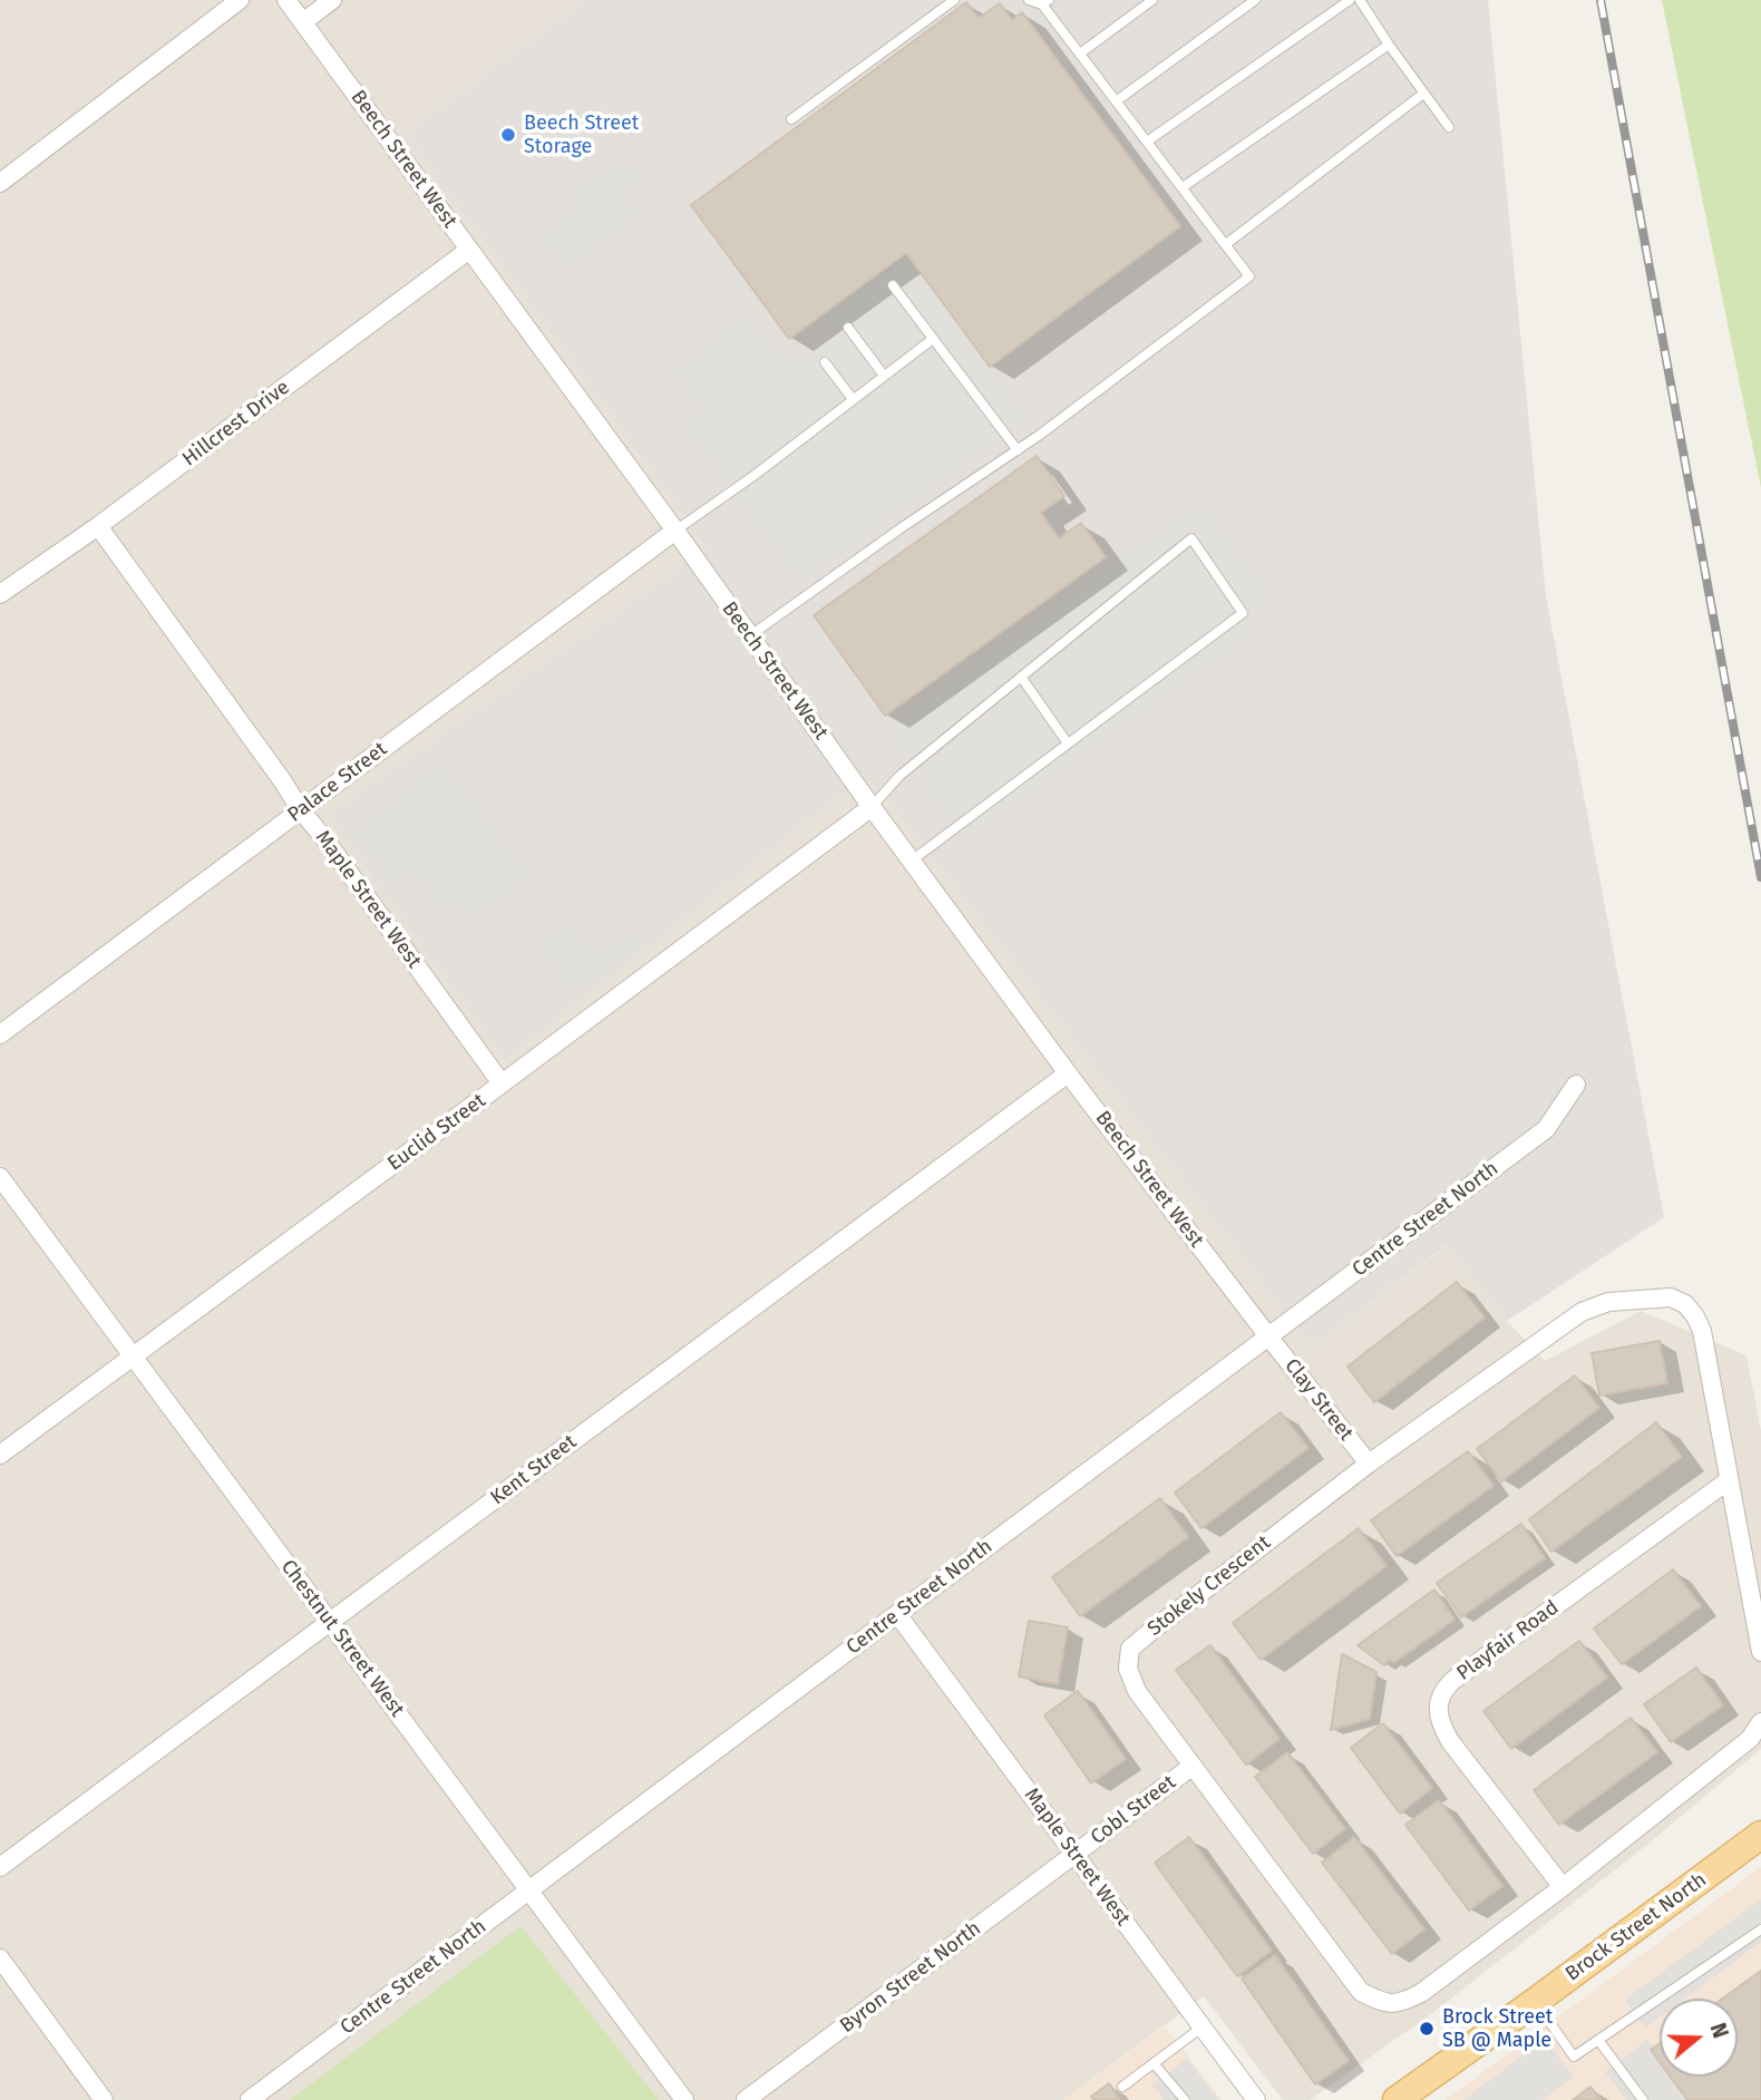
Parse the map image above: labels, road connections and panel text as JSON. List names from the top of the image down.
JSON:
{
  "streets": {
    "main road": ["Brock Street North"],
    "street": [
      "Beech Street West",
      "Hillcrest Drive",
      "Palace Street",
      "Maple Street West",
      "Euclid Street",
      "Centre Street North",
      "Clay Street",
      "Kent Street",
      "Stokely Crescent",
      "Chestnut Street West",
      "Playfair Road",
      "Cobl Street",
      "Byron Street North"
    ]
  },
  "crossings": [
    ["Beech Street West", "Hillcrest Drive"],
    ["Beech Street West", "Palace Street"],
    ["Beech Street West", "Euclid Street"],
    ["Beech Street West", "Centre Street North"],
    ["Beech Street West", "Clay Street"],
    ["Beech Street West", "Kent Street"],
    ["Hillcrest Drive", "Maple Street West"],
    ["Palace Street", "Maple Street West"],
    ["Maple Street West", "Euclid Street"],
    ["Maple Street West", "Centre Street North"],
    ["Maple Street West", "Cobl Street"],
    ["Maple Street West", "Byron Street North"],
    ["Euclid Street", "Chestnut Street West"],
    ["Centre Street North", "Clay Street"],
    ["Centre Street North", "Chestnut Street West"],
    ["Clay Street", "Stokely Crescent"],
    ["Kent Street", "Chestnut Street West"],
    ["Stokely Crescent", "Playfair Road"],
    ["Stokely Crescent", "Cobl Street"],
    ["Cobl Street", "Byron Street North"]
  ],
  "places": ["Beech Street Storage", "Brock Street SB @ Maple"],
  "north": "right"
}
